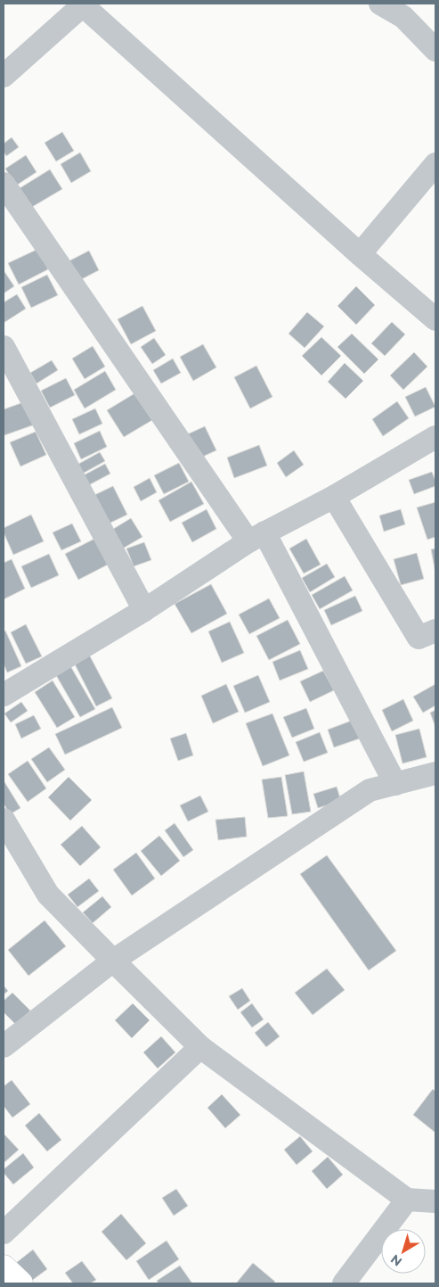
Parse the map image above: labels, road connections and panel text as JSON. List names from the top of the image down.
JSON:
{
  "north": "bottom left"
}
